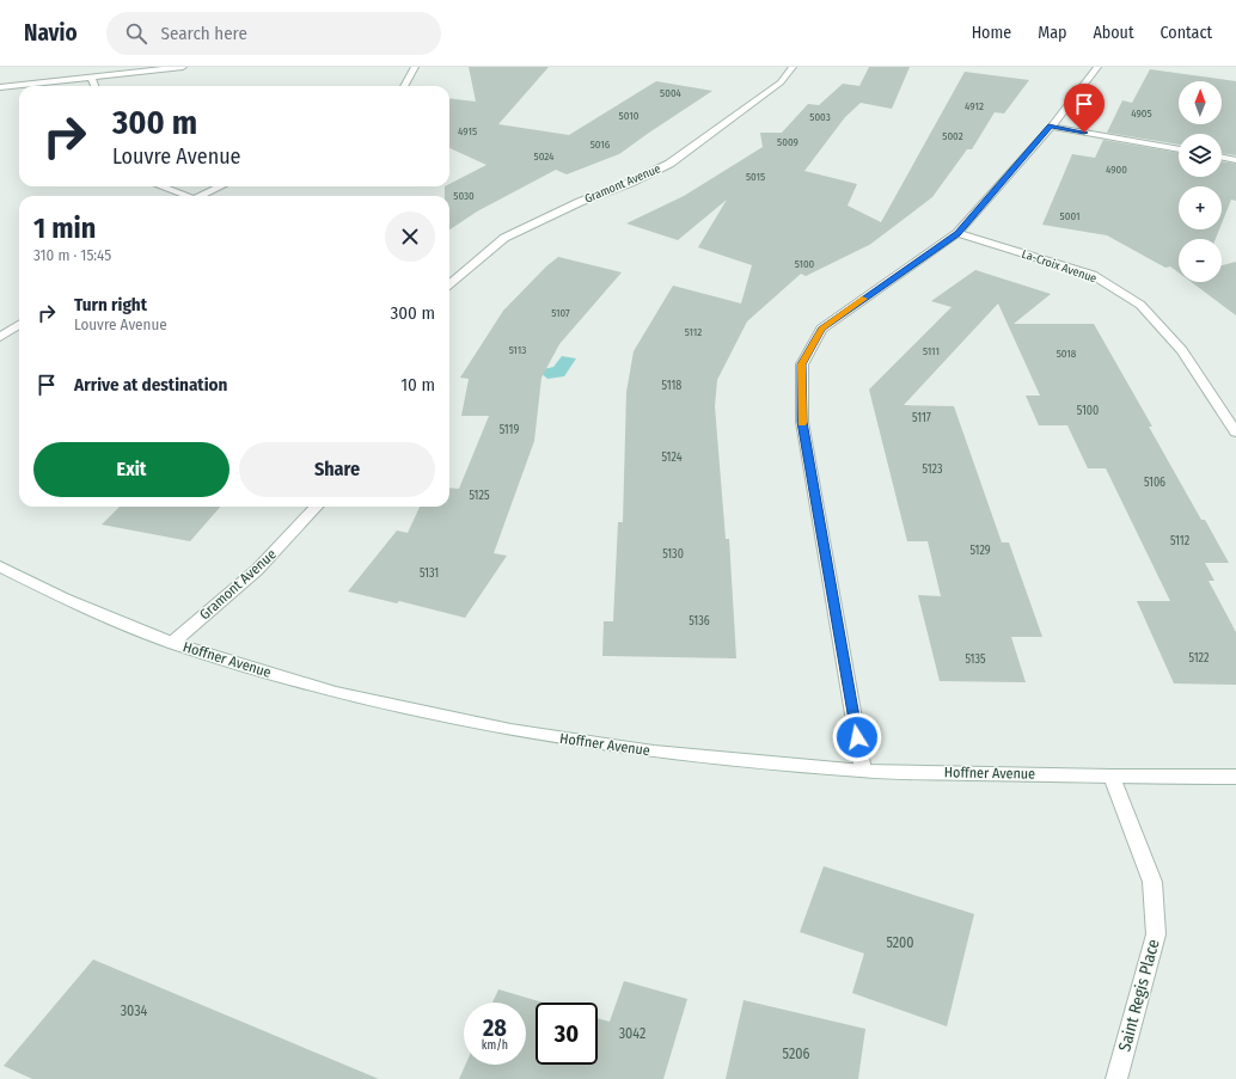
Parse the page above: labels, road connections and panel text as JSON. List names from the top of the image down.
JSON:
{
  "streets": {
    "street": [
      "Gramont Avenue",
      "La-Croix Avenue",
      "Hoffner Avenue",
      "Saint Regis Place"
    ]
  },
  "crossings": [
    ["Gramont Avenue", "Hoffner Avenue"],
    ["Hoffner Avenue", "Saint Regis Place"]
  ],
  "house_numbers": [
    "5004",
    "4912",
    "4905",
    "5010",
    "5003",
    "4915",
    "5002",
    "5009",
    "5016",
    "5024",
    "4900",
    "5015",
    "5030",
    "5001",
    "5100",
    "5107",
    "5112",
    "5113",
    "5111",
    "5018",
    "5118",
    "5100",
    "5117",
    "5119",
    "5124",
    "5123",
    "5106",
    "5125",
    "5112",
    "5129",
    "5130",
    "5131",
    "5136",
    "5122",
    "5135",
    "5200",
    "3034",
    "3042",
    "5206"
  ],
  "north": "top",
  "page": {
    "header": "Navio",
    "search": "Search here",
    "nav": [
      "Home",
      "Map",
      "About",
      "Contact"
    ],
    "map_buttons": ["+", "−"],
    "turn": ["300 m", "Louvre Avenue"],
    "heading": ["1 min", "310 m · 15:45"],
    "list": [
      {
        "name": "Turn right",
        "note": "Louvre Avenue",
        "value": "300 m"
      },
      {
        "name": "Arrive at destination",
        "value": "10 m"
      }
    ],
    "buttons": ["Exit", "Share"],
    "speed": "28 km/h",
    "limit": "30"
  }
}
